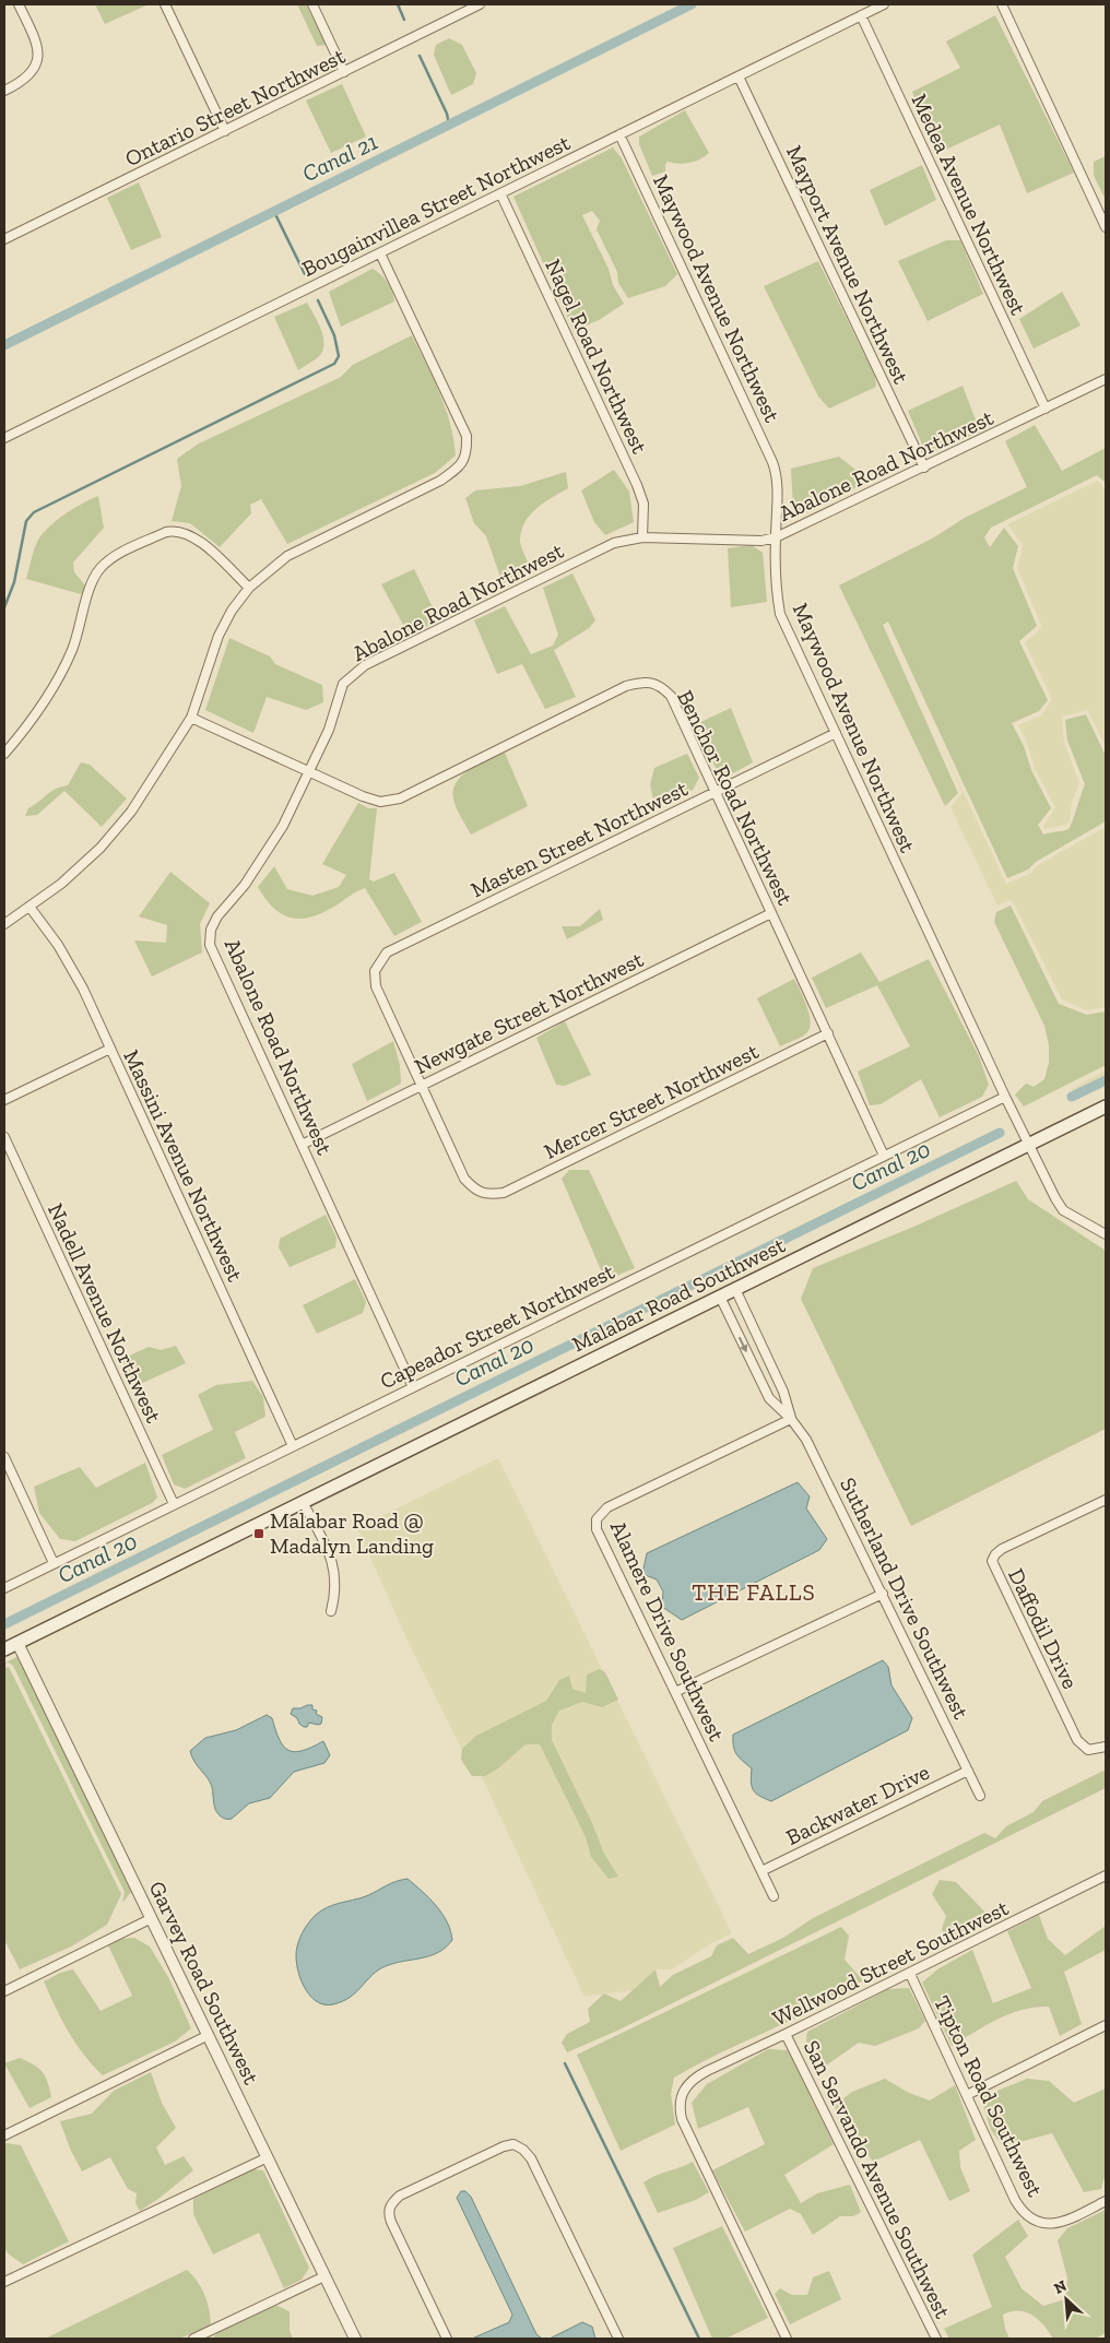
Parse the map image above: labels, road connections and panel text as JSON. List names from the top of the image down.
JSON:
{
  "streets": {
    "main road": ["Malabar Road Southwest"],
    "street": [
      "Ontario Street Northwest",
      "Medea Avenue Northwest",
      "Bougainvillea Street Northwest",
      "Mayport Avenue Northwest",
      "Maywood Avenue Northwest",
      "Nagel Road Northwest",
      "Abalone Road Northwest",
      "Benchor Road Northwest",
      "Masten Street Northwest",
      "Newgate Street Northwest",
      "Mercer Street Northwest",
      "Massini Avenue Northwest",
      "Nadell Avenue Northwest",
      "Capeador Street Northwest",
      "Sutherland Drive Southwest",
      "Daffodil Drive",
      "Alamere Drive Southwest",
      "Backwater Drive",
      "Wellwood Street Southwest",
      "Garvey Road Southwest",
      "Tipton Road Southwest",
      "San Servando Avenue Southwest"
    ]
  },
  "crossings": [
    ["Medea Avenue Northwest", "Bougainvillea Street Northwest"],
    ["Medea Avenue Northwest", "Abalone Road Northwest"],
    ["Bougainvillea Street Northwest", "Mayport Avenue Northwest"],
    ["Bougainvillea Street Northwest", "Maywood Avenue Northwest"],
    ["Bougainvillea Street Northwest", "Nagel Road Northwest"],
    ["Mayport Avenue Northwest", "Abalone Road Northwest"],
    ["Maywood Avenue Northwest", "Abalone Road Northwest"],
    ["Maywood Avenue Northwest", "Masten Street Northwest"],
    ["Maywood Avenue Northwest", "Malabar Road Southwest"],
    ["Maywood Avenue Northwest", "Capeador Street Northwest"],
    ["Nagel Road Northwest", "Abalone Road Northwest"],
    ["Abalone Road Northwest", "Benchor Road Northwest"],
    ["Abalone Road Northwest", "Newgate Street Northwest"],
    ["Abalone Road Northwest", "Capeador Street Northwest"],
    ["Benchor Road Northwest", "Masten Street Northwest"],
    ["Benchor Road Northwest", "Newgate Street Northwest"],
    ["Benchor Road Northwest", "Mercer Street Northwest"],
    ["Benchor Road Northwest", "Capeador Street Northwest"],
    ["Masten Street Northwest", "Newgate Street Northwest"],
    ["Masten Street Northwest", "Mercer Street Northwest"],
    ["Newgate Street Northwest", "Mercer Street Northwest"],
    ["Massini Avenue Northwest", "Capeador Street Northwest"],
    ["Malabar Road Southwest", "Sutherland Drive Southwest"],
    ["Malabar Road Southwest", "Garvey Road Southwest"],
    ["Nadell Avenue Northwest", "Capeador Street Northwest"],
    ["Sutherland Drive Southwest", "Alamere Drive Southwest"],
    ["Sutherland Drive Southwest", "Backwater Drive"],
    ["Alamere Drive Southwest", "Backwater Drive"],
    ["Wellwood Street Southwest", "Tipton Road Southwest"],
    ["Wellwood Street Southwest", "San Servando Avenue Southwest"]
  ],
  "districts": ["THE FALLS"],
  "water": ["Canal 21", "Canal 20"],
  "places": {
    "transit": ["Malabar Road @ Madalyn Landing"]
  },
  "north": "top left"
}
